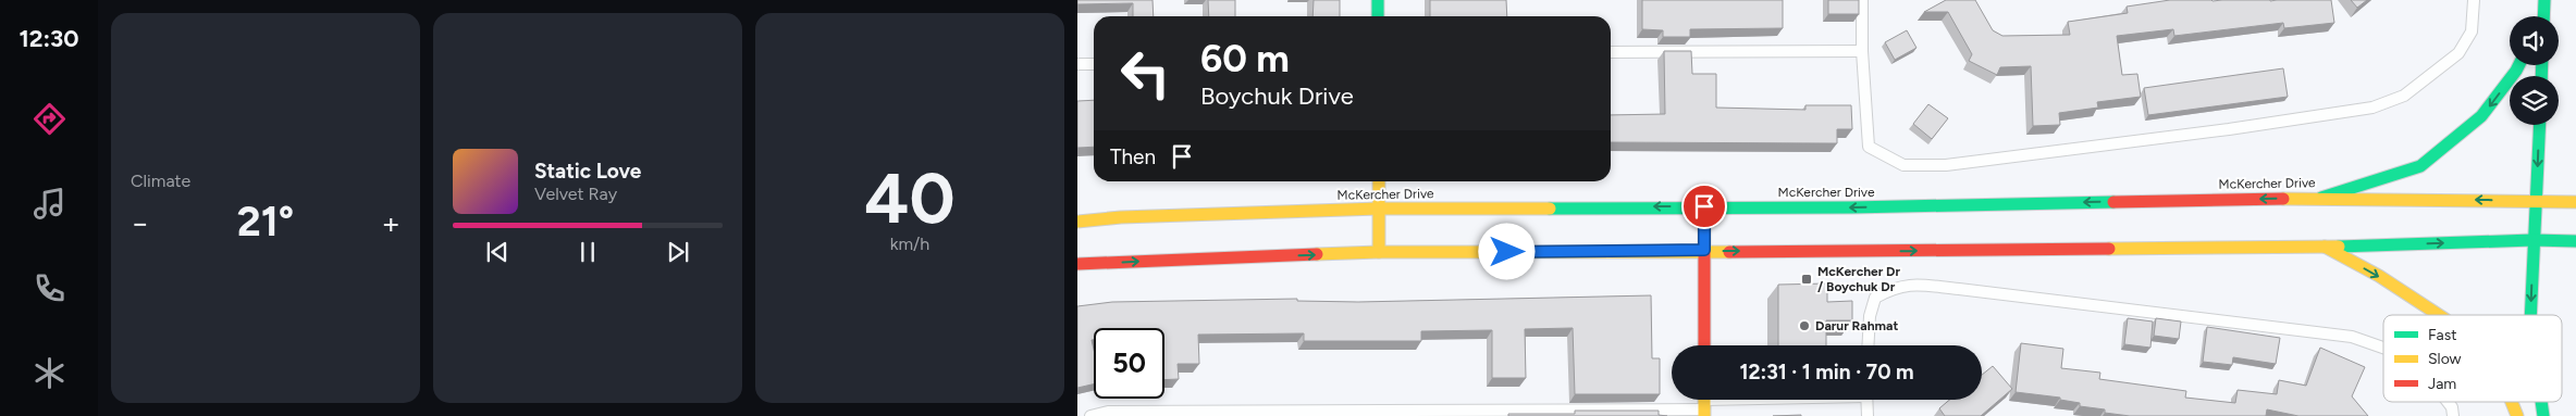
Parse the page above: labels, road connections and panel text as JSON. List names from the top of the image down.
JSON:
{
  "streets": {
    "main road": ["McKercher Drive"]
  },
  "places": {
    "transit": ["McKercher Dr / Boychuk Dr"],
    "other": ["Darur Rahmat"]
  },
  "legend": ["Fast", "Slow", "Jam"],
  "page": {
    "tabs": "12:30",
    "tile": [
      "Climate",
      ["40", "km/h"]
    ],
    "turn": ["60 m", "Boychuk Drive"],
    "then": "Then",
    "song": ["Static Love", "Velvet Ray"],
    "heat": ["−", "21°", "+"],
    "limit": "50",
    "trip": "12:31 · 1 min · 70 m"
  }
}
